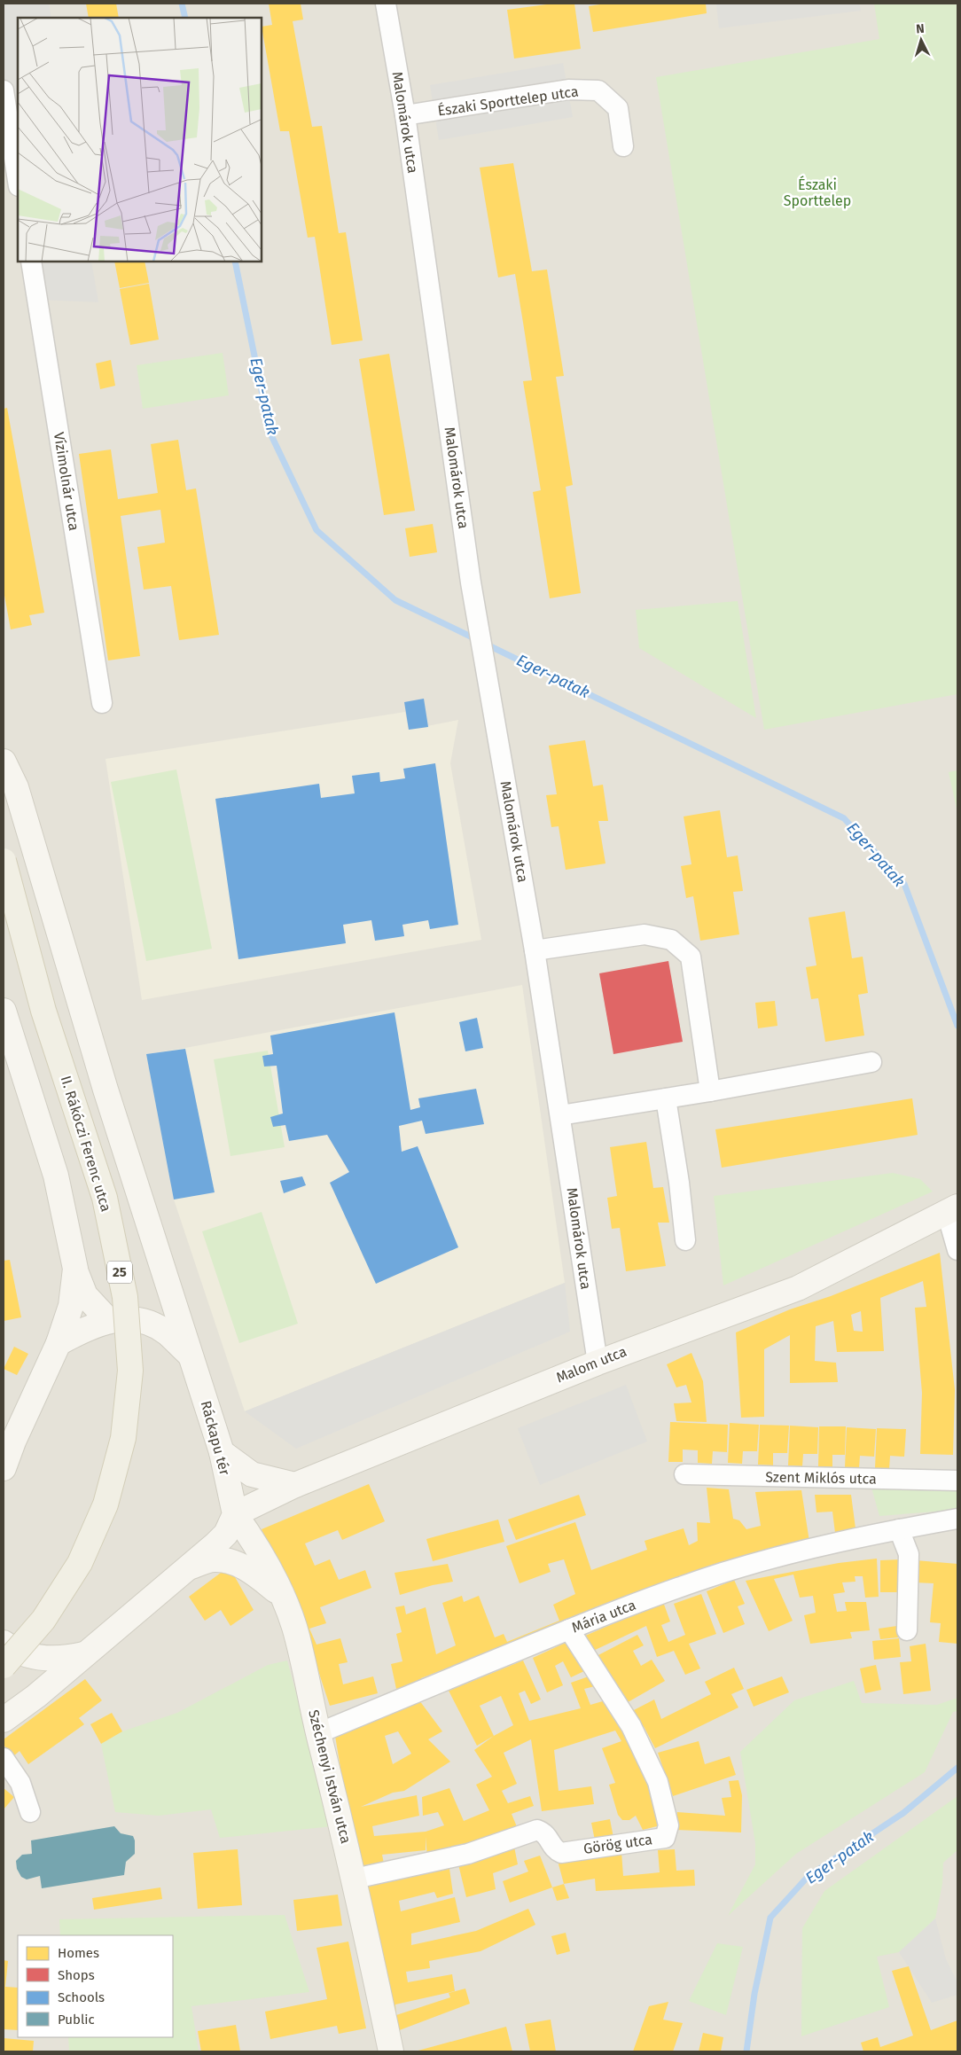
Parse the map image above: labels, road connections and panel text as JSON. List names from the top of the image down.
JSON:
{
  "streets": {
    "main road": [
      "II. Rákóczi Ferenc utca",
      "25",
      "Malom utca",
      "Ráckapu tér",
      "Széchenyi István utca"
    ],
    "street": [
      "Északi Sporttelep utca",
      "Malomárok utca",
      "Vízimolnár utca",
      "Szent Miklós utca",
      "Mária utca",
      "Görög utca"
    ]
  },
  "crossings": [
    ["Északi Sporttelep utca", "Malomárok utca"],
    ["Malomárok utca", "Malom utca"],
    ["Malom utca", "Ráckapu tér"],
    ["Malom utca", "Széchenyi István utca"],
    ["Ráckapu tér", "Széchenyi István utca"],
    ["Mária utca", "Széchenyi István utca"],
    ["Mária utca", "Görög utca"],
    ["Széchenyi István utca", "Görög utca"]
  ],
  "water": ["Eger-patak"],
  "parks": ["Északi Sporttelep"],
  "legend": [
    "Homes",
    "Shops",
    "Schools",
    "Public"
  ],
  "north": "top"
}
